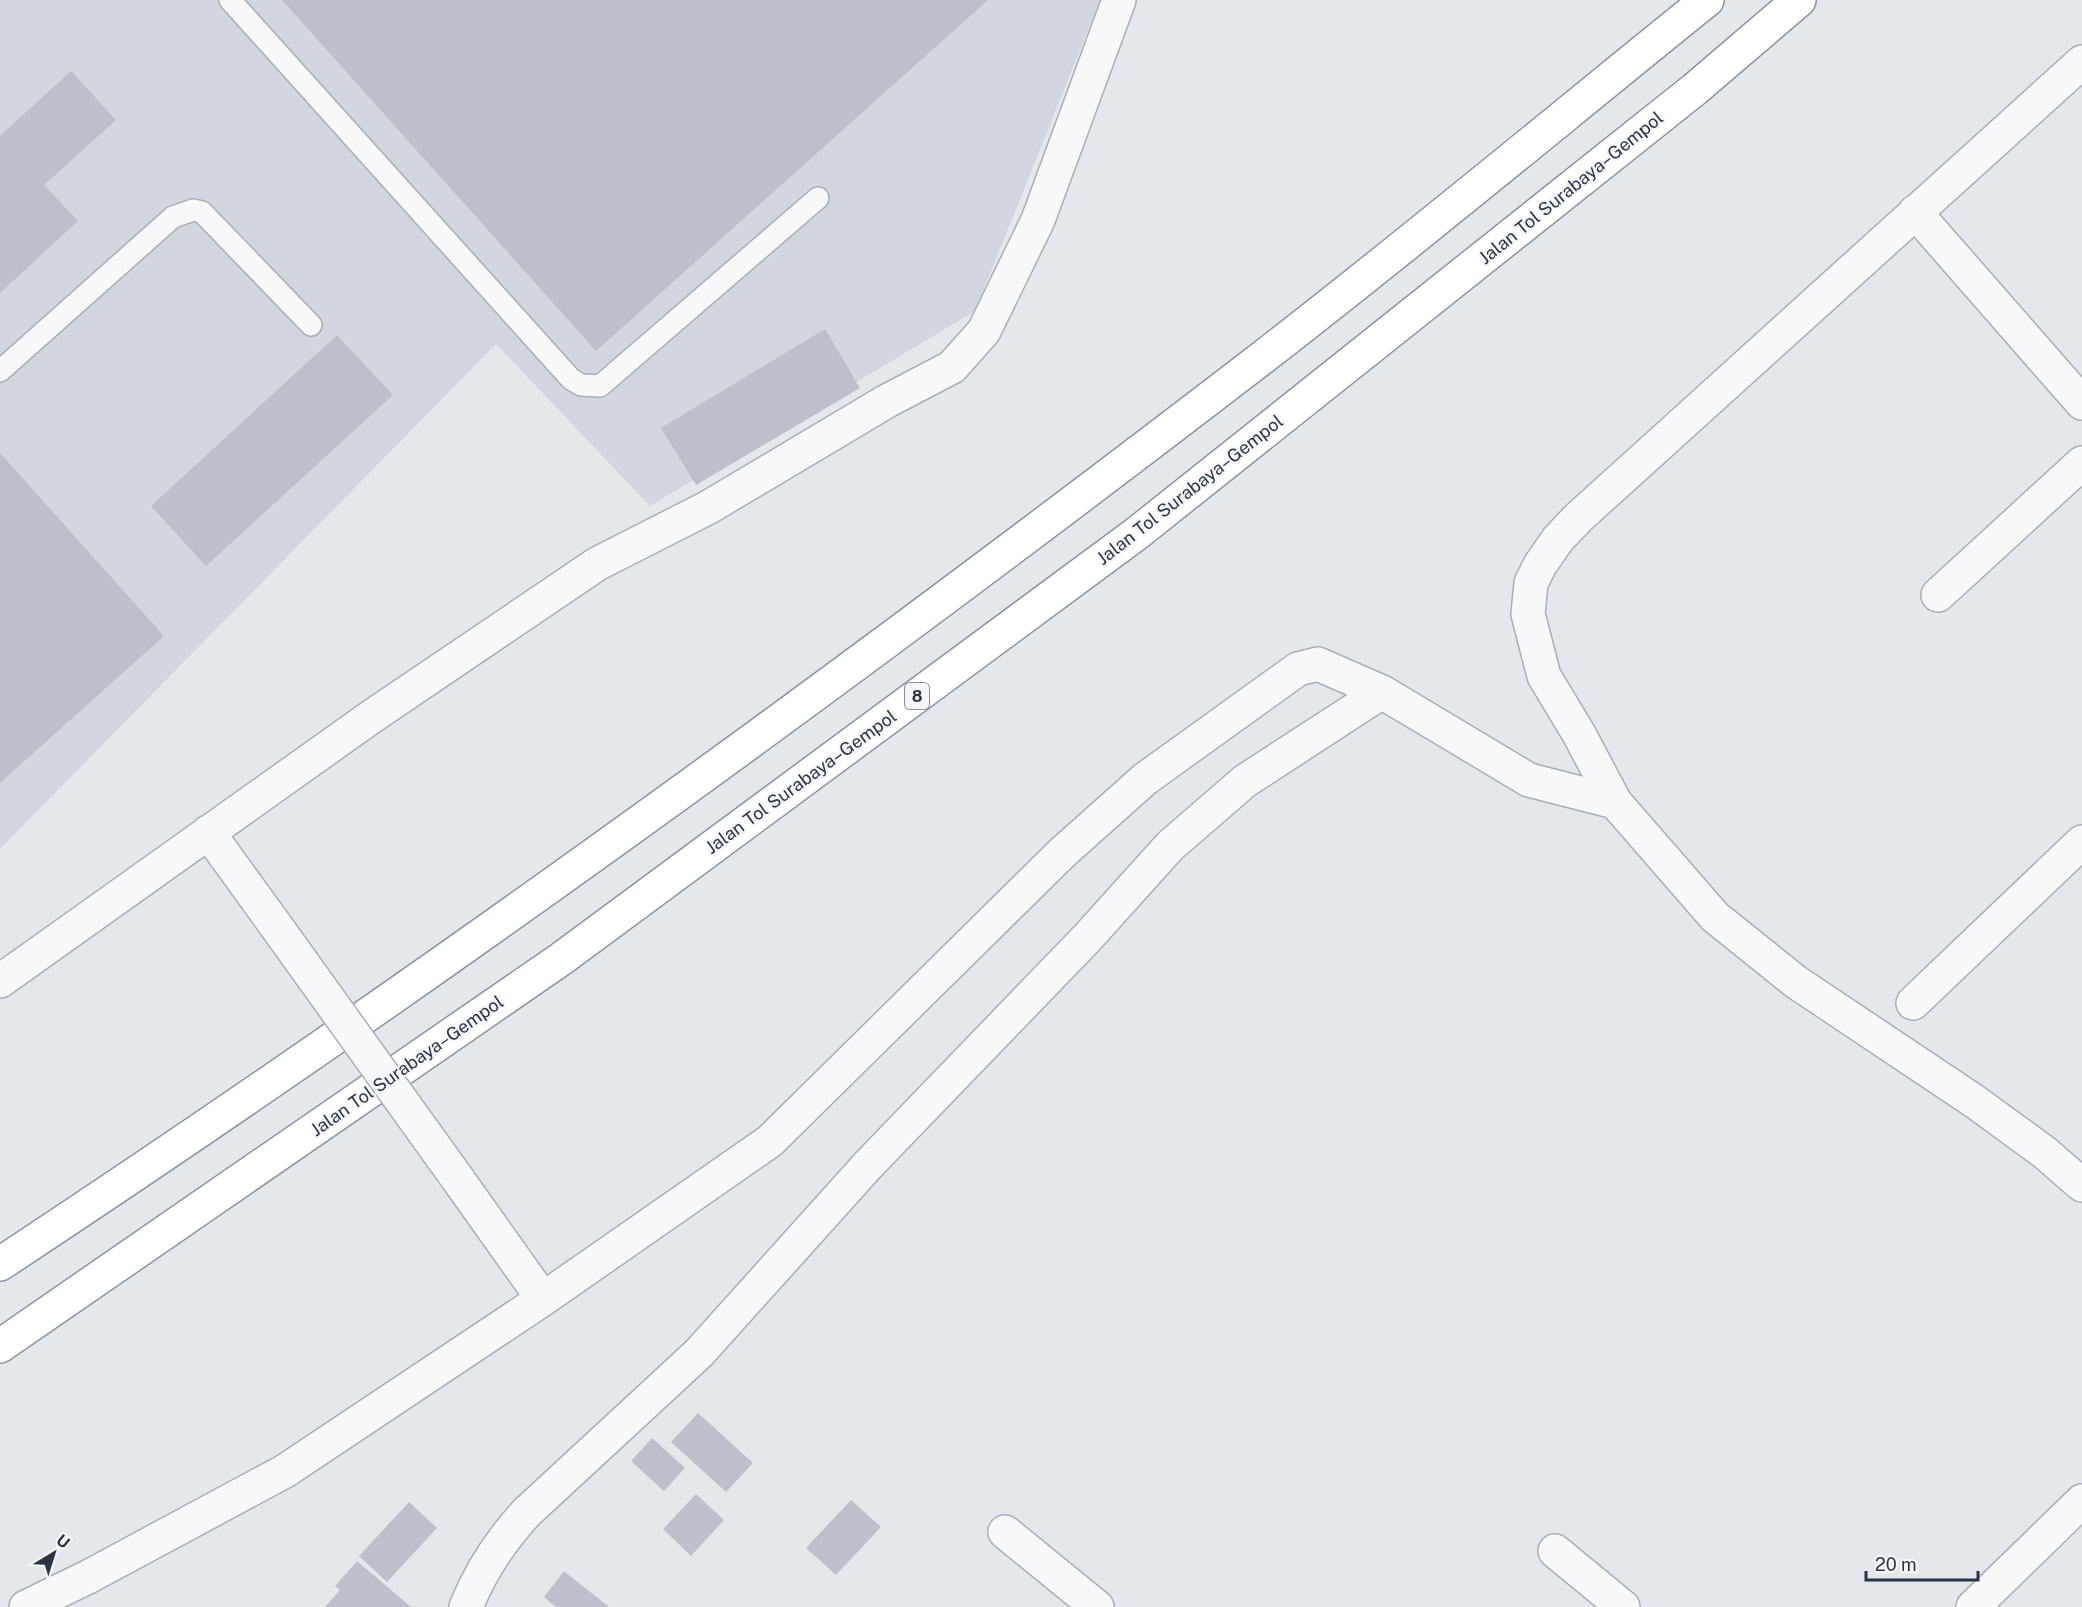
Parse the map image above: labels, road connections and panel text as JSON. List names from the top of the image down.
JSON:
{
  "streets": {
    "highway": ["Jalan Tol Surabaya–Gempol", "8"]
  },
  "scale_bar": "20 m",
  "north": "top right"
}
